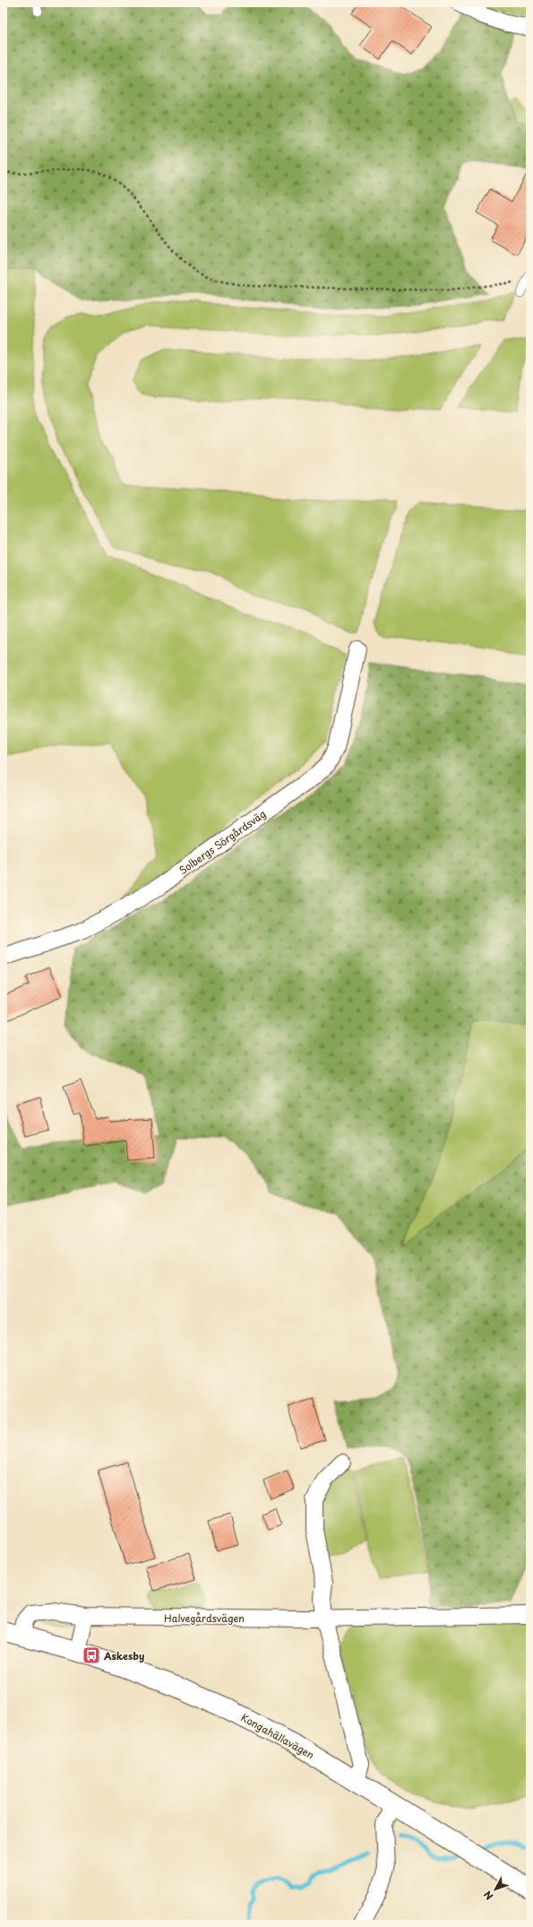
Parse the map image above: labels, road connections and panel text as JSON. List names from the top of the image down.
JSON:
{
  "streets": {
    "street": ["Solbergs Sörgårdsväg", "Halvegårdsvägen", "Kongahällavägen"]
  },
  "crossings": [
    ["Halvegårdsvägen", "Kongahällavägen"]
  ],
  "places": {
    "bus stop": ["Askesby"]
  },
  "north": "bottom left"
}
